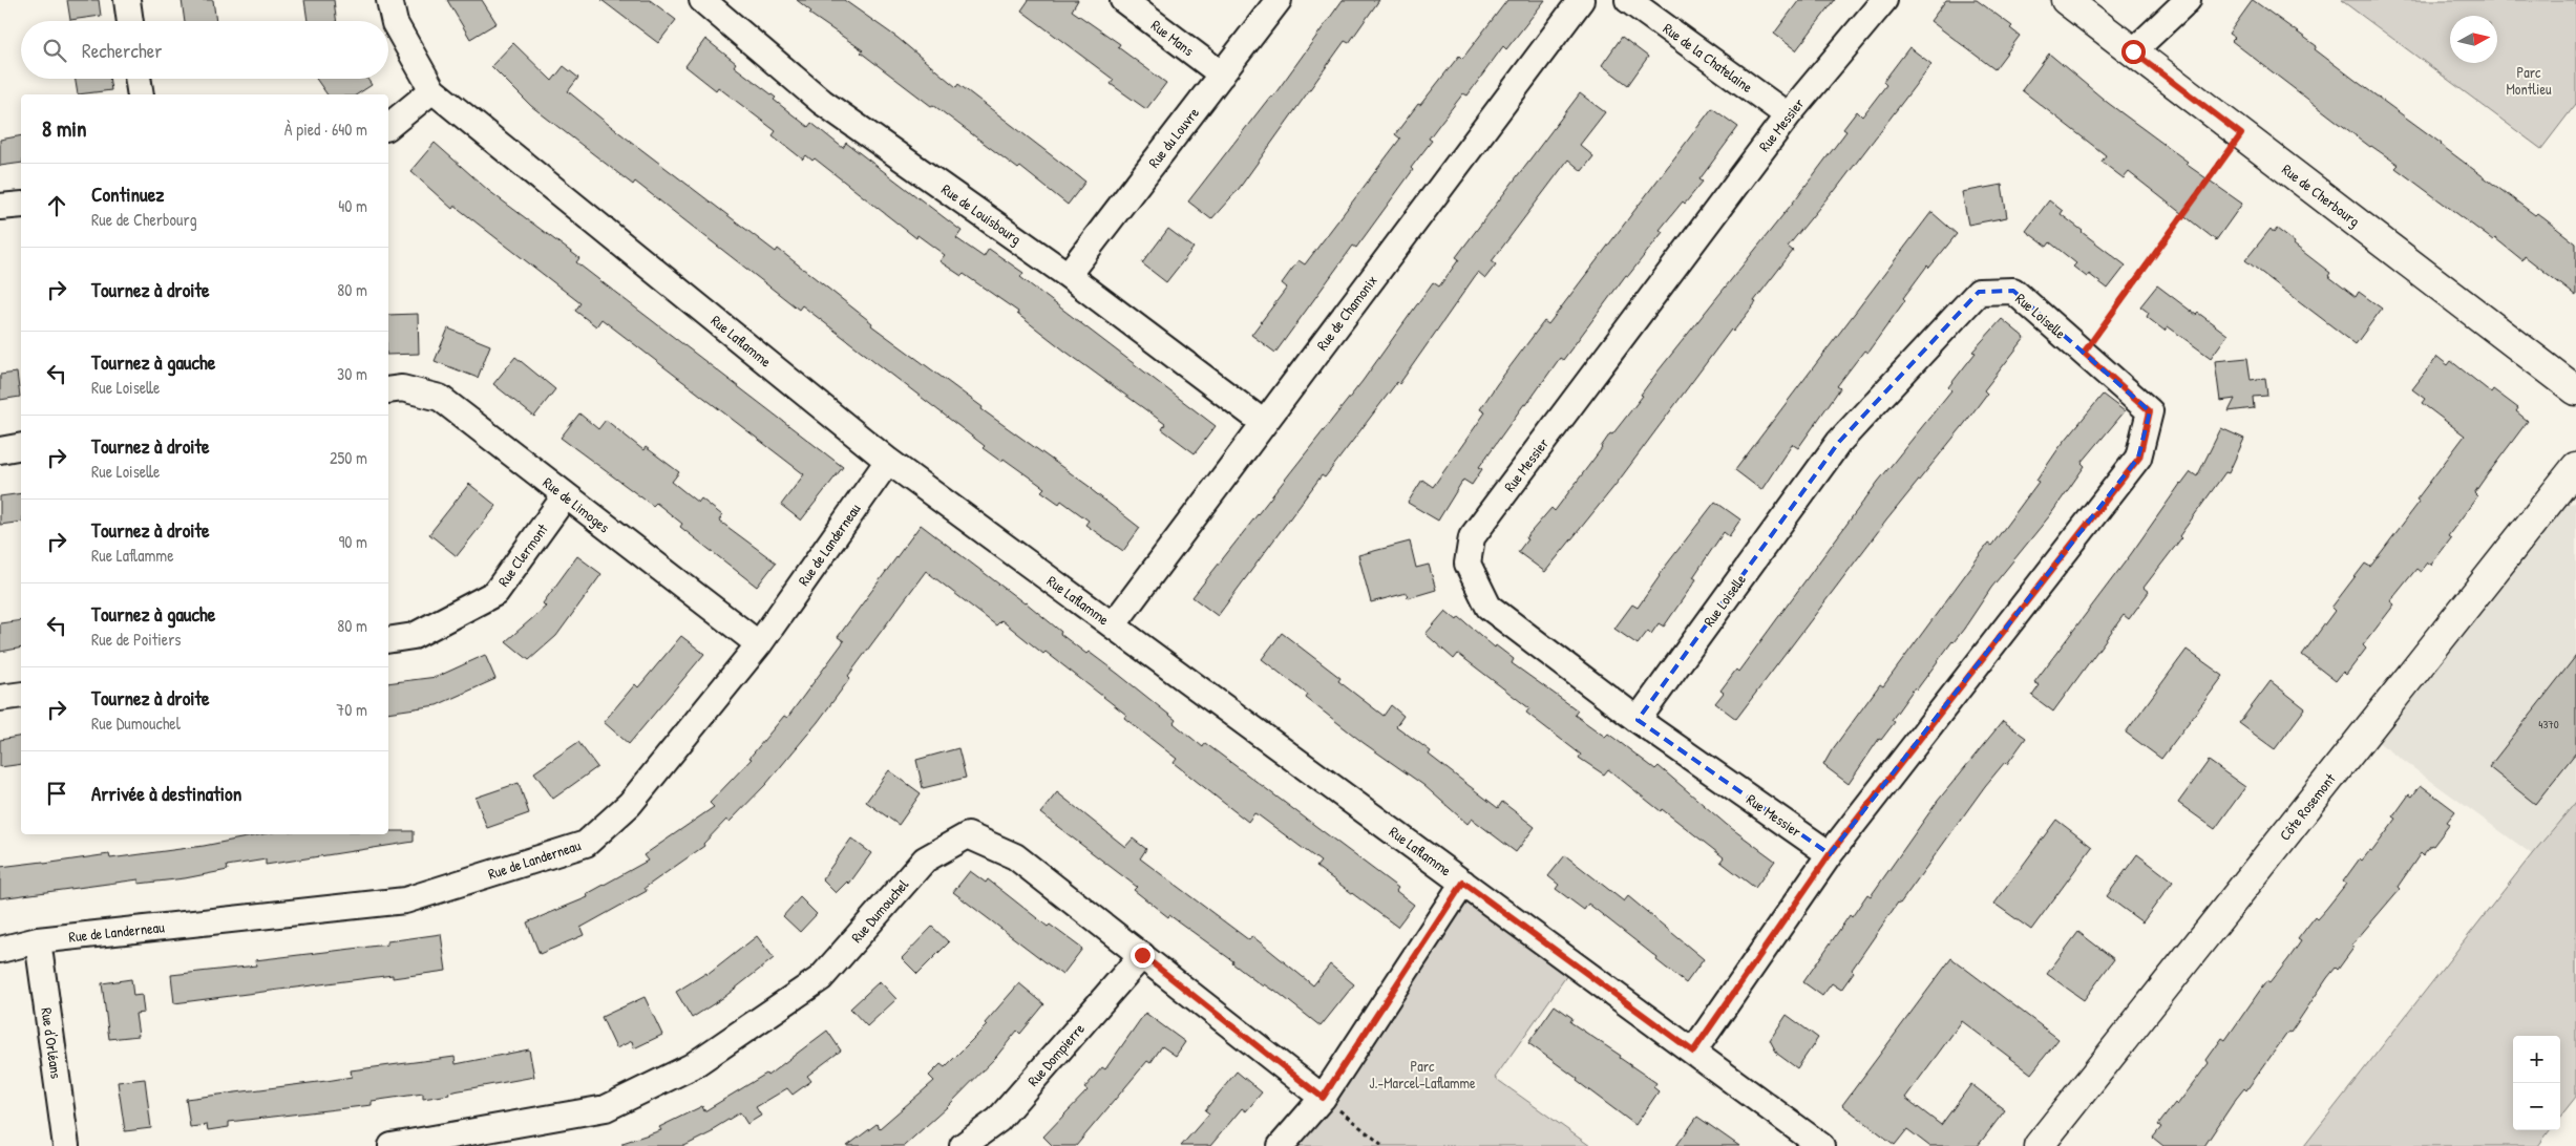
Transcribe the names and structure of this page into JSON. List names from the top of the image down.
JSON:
{
  "streets": {
    "street": [
      "Rue Mans",
      "Rue de la Chatelaine",
      "Rue Messier",
      "Rue du Louvre",
      "Rue de Cherbourg",
      "Rue de Louisbourg",
      "Rue de Chamonix",
      "Rue Loiselle",
      "Rue Laflamme",
      "Rue de Limoges",
      "Rue de Landerneau",
      "Rue Clermont",
      "Côte Rosemont",
      "Rue Dumouchel",
      "Rue d'Orléans",
      "Rue Dompierre"
    ]
  },
  "crossings": [
    ["Rue Mans", "Rue du Louvre"],
    ["Rue de la Chatelaine", "Rue Messier"],
    ["Rue Messier", "Rue Loiselle"],
    ["Rue du Louvre", "Rue de Louisbourg"],
    ["Rue de Louisbourg", "Rue de Chamonix"],
    ["Rue de Chamonix", "Rue Laflamme"],
    ["Rue Loiselle", "Rue Laflamme"],
    ["Rue Laflamme", "Rue de Landerneau"],
    ["Rue de Limoges", "Rue de Landerneau"],
    ["Rue de Limoges", "Rue Clermont"],
    ["Rue de Landerneau", "Rue d'Orléans"],
    ["Rue Dumouchel", "Rue Dompierre"]
  ],
  "parks": ["Parc Montlieu", "Parc J.-Marcel-Laflamme"],
  "house_numbers": ["4370"],
  "north": "right",
  "page": {
    "search": "Rechercher",
    "heading": ["8 min", "À pied · 640 m"],
    "list": [
      ["Continuez", "Rue de Cherbourg", "40 m"],
      ["Tournez à droite", "80 m"],
      ["Tournez à gauche", "Rue Loiselle", "30 m"],
      ["Tournez à droite", "Rue Loiselle", "250 m"],
      ["Tournez à droite", "Rue Laflamme", "90 m"],
      ["Tournez à gauche", "Rue de Poitiers", "80 m"],
      ["Tournez à droite", "Rue Dumouchel", "70 m"],
      "Arrivée à destination"
    ],
    "map_buttons": ["+", "−"]
  }
}
